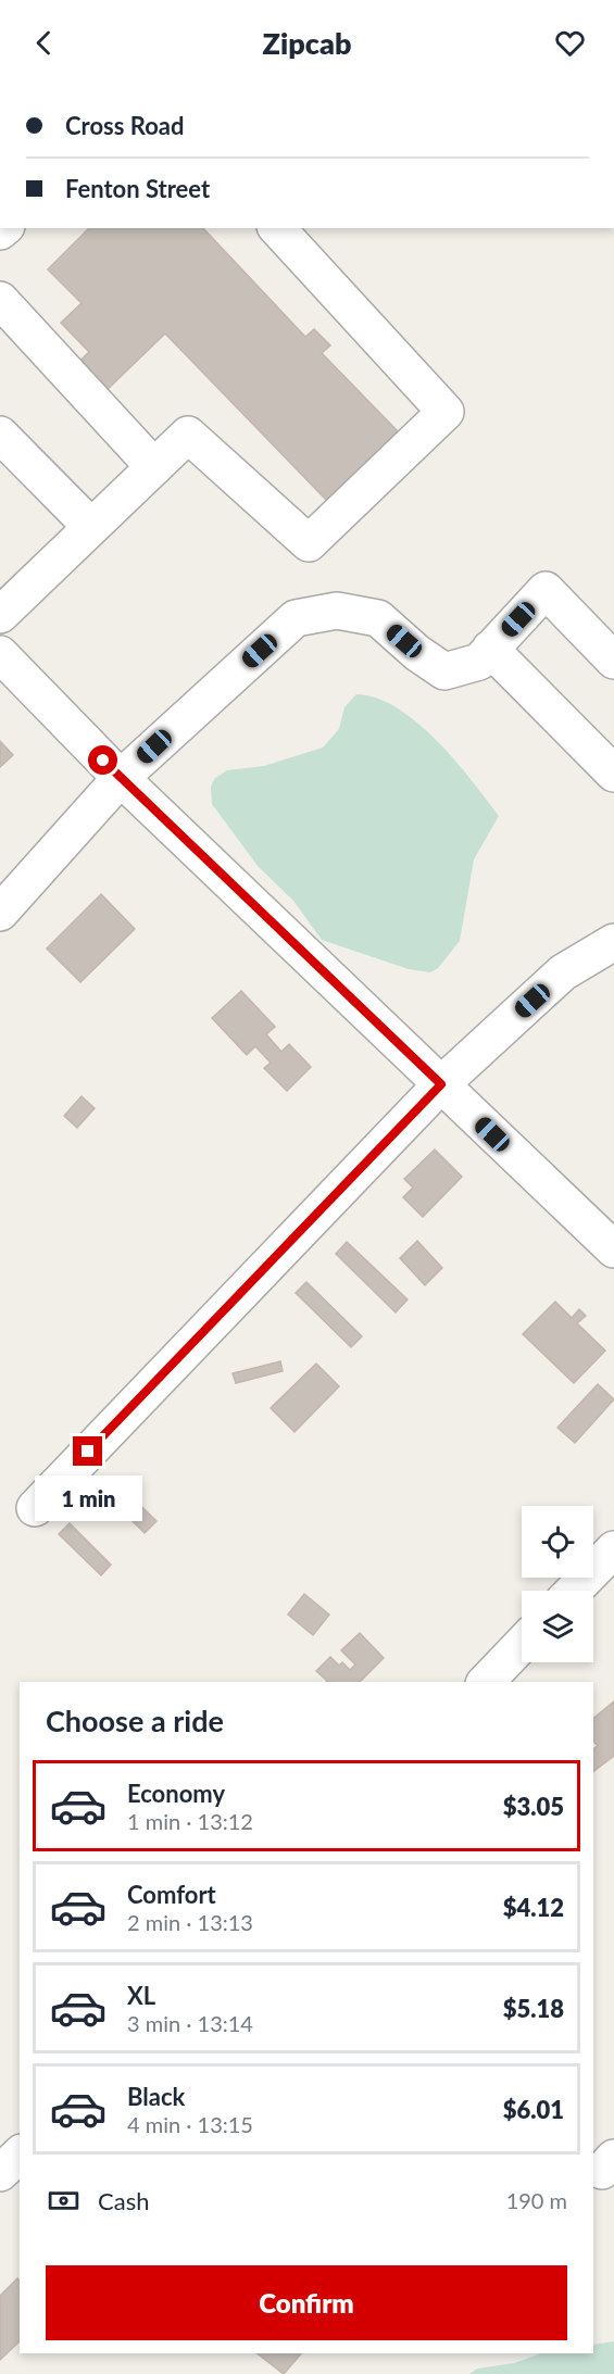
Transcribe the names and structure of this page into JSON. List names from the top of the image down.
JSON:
{
  "page": {
    "header": "Zipcab",
    "banner": ["Cross Road", "Fenton Street"],
    "bubble": "1 min",
    "heading": "Choose a ride",
    "list": [
      {
        "name": "Economy",
        "note": "1 min · 13:12",
        "value": "$3.05"
      },
      {
        "name": "Comfort",
        "note": "2 min · 13:13",
        "value": "$4.12"
      },
      {
        "name": "XL",
        "note": "3 min · 13:14",
        "value": "$5.18"
      },
      {
        "name": "Black",
        "note": "4 min · 13:15",
        "value": "$6.01"
      }
    ],
    "pay": ["Cash", "190 m"],
    "buttons": "Confirm"
  }
}
